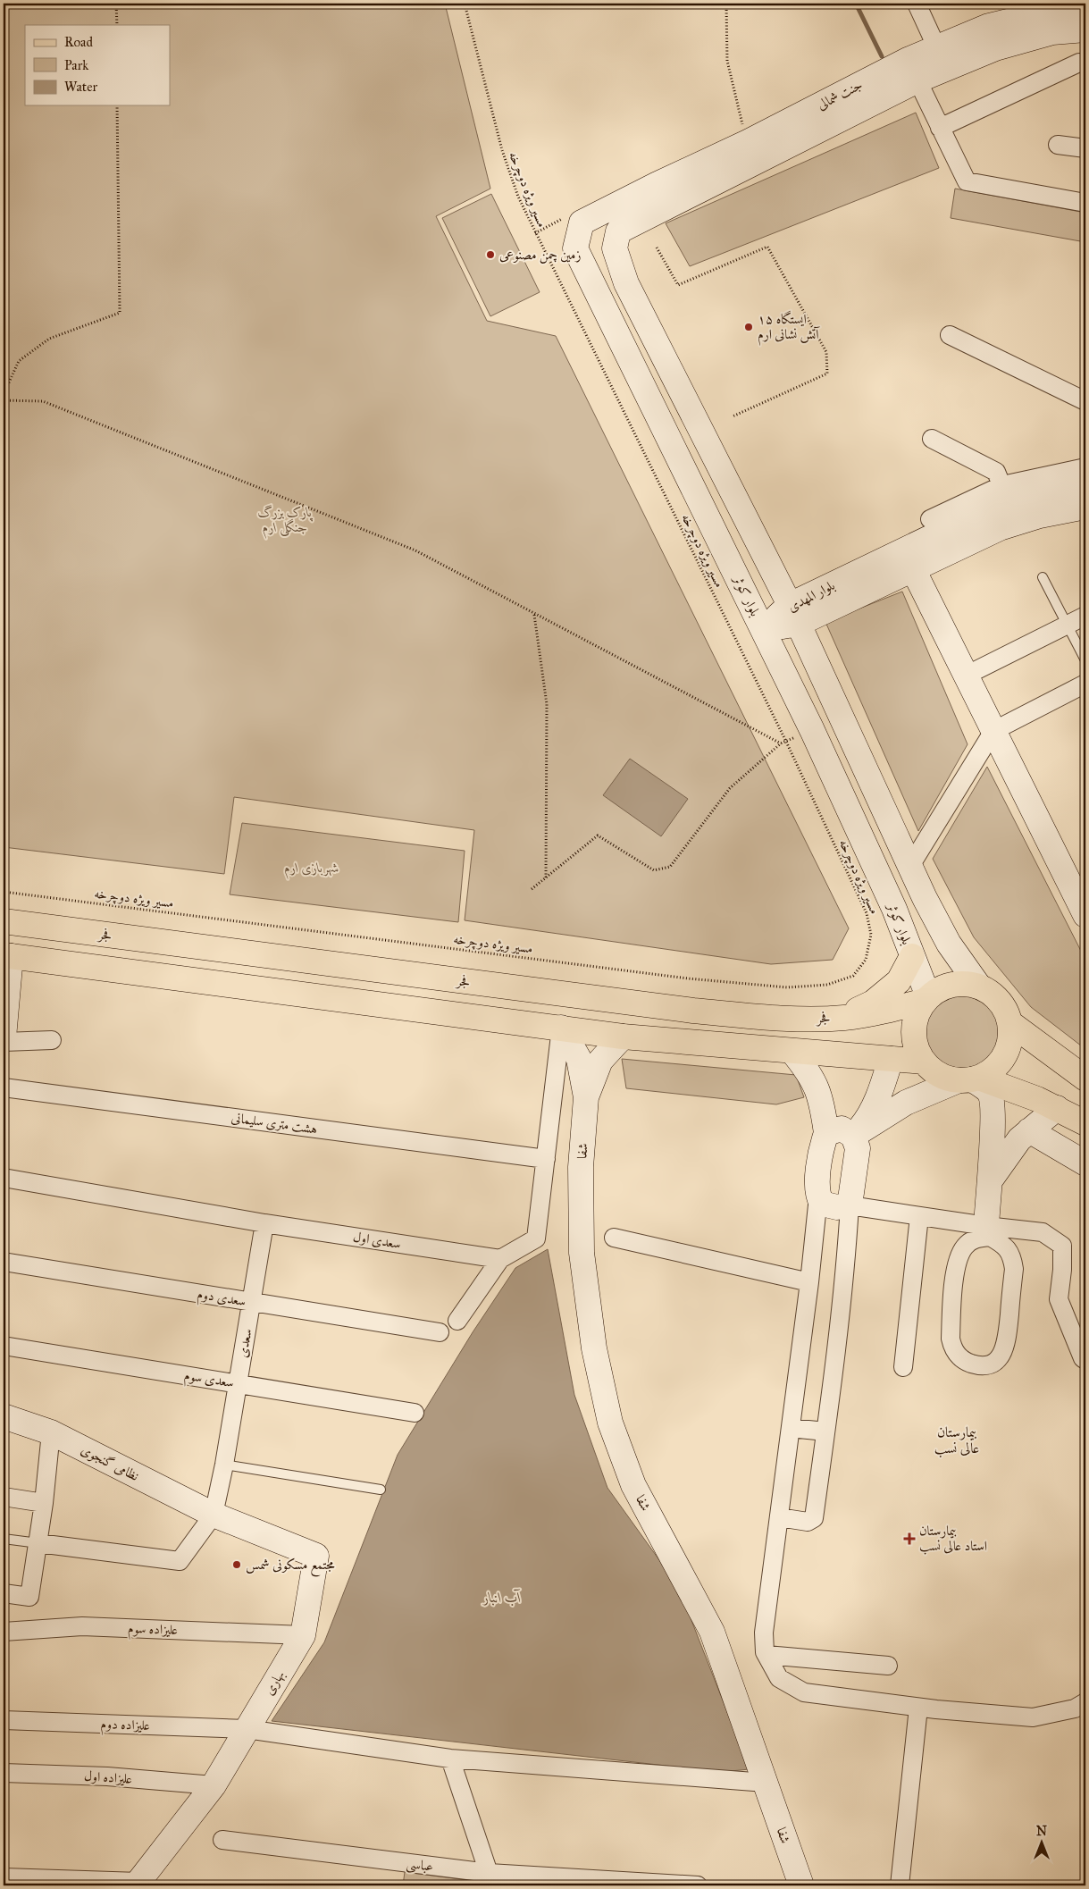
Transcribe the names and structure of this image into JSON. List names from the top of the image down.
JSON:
{
  "streets": {
    "main road": [
      "جنت شمالی",
      "بلوار کوثر",
      "بلوار المهدی",
      "فجر",
      "شفا",
      "نظامی گنجوی",
      "بهاری"
    ],
    "street": [
      "هشت متری سلیمانی",
      "سعدی اول",
      "سعدی دوم",
      "سعدی",
      "سعدی سوم",
      "علیزاده سوم",
      "علیزاده دوم",
      "علیزاده اول",
      "عباسی"
    ],
    "path": ["مسیر ویژه دوچرخه"]
  },
  "crossings": [
    ["جنت شمالی", "بلوار کوثر"],
    ["بلوار کوثر", "بلوار المهدی"],
    ["بلوار کوثر", "فجر"],
    ["شفا", "علیزاده دوم"],
    ["سعدی اول", "سعدی"],
    ["سعدی دوم", "سعدی"],
    ["سعدی", "سعدی سوم"],
    ["سعدی", "نظامی گنجوی"],
    ["سعدی", "بهاری"],
    ["نظامی گنجوی", "بهاری"],
    ["علیزاده سوم", "بهاری"],
    ["بهاری", "علیزاده دوم"],
    ["بهاری", "علیزاده اول"]
  ],
  "districts": ["بیمارستان عالی نسب"],
  "water": ["آب انبار"],
  "parks": ["پارک بزرگ جنگلی ارم", "شهربازی ارم"],
  "places": {
    "other": ["زمین چمن مصنوعی", "ایستگاه ۱۵ آتش نشانی ارم", "مجتمع مسکونی شمس"],
    "health": ["بیمارستان استاد عالی نسب"]
  },
  "legend": ["Road", "Park", "Water"],
  "north": "top"
}
